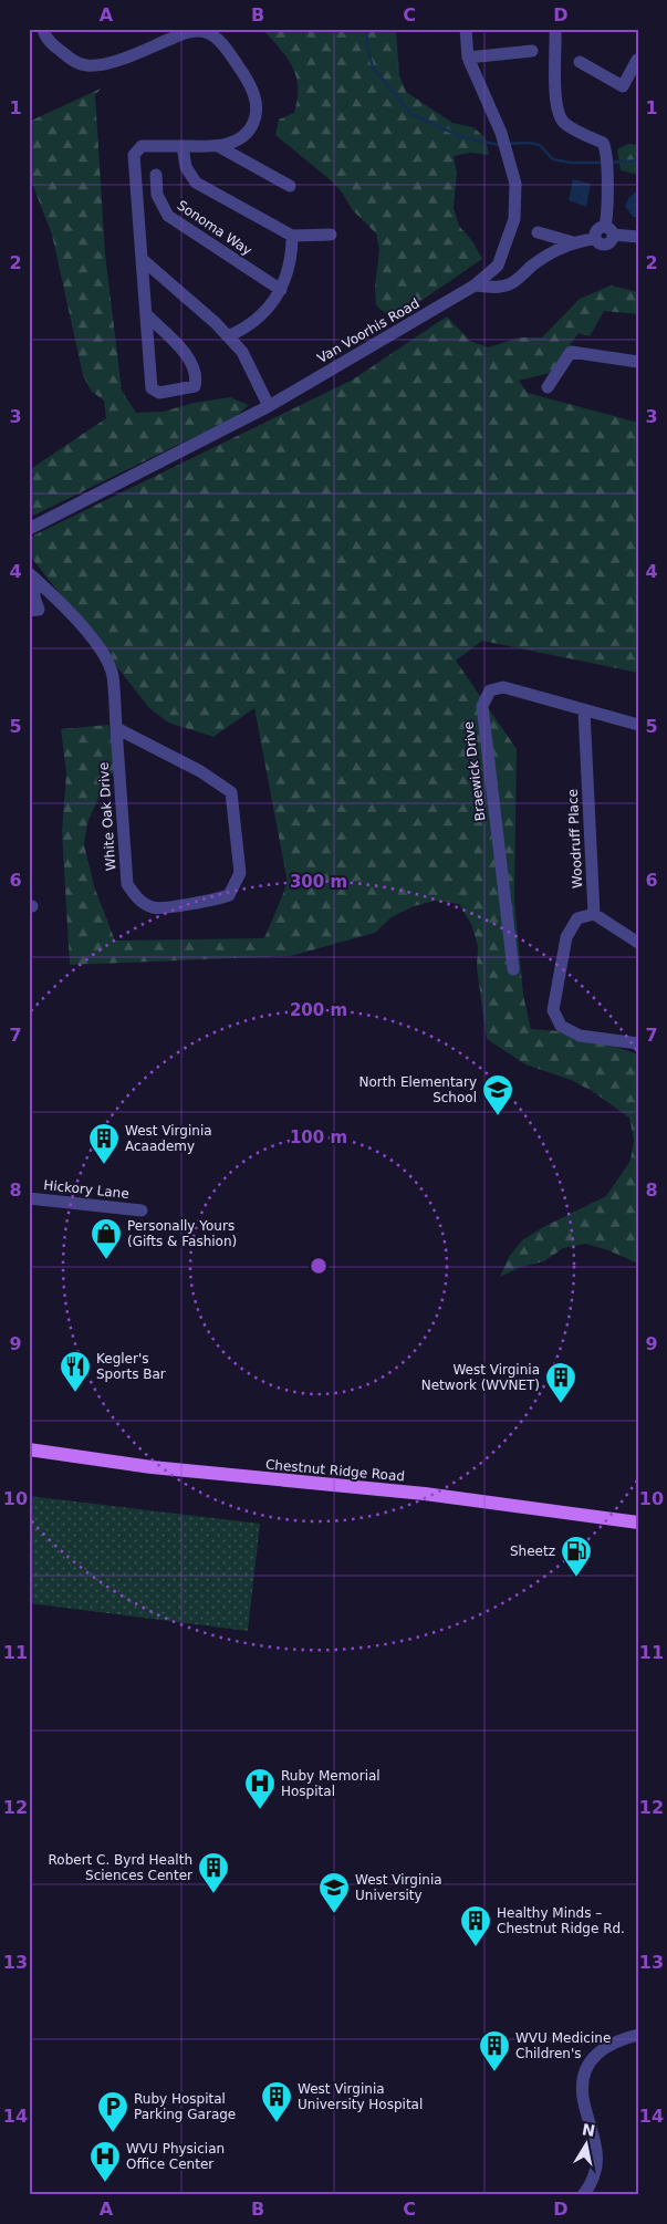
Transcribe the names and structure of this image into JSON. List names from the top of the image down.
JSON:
{
  "streets": {
    "main road": ["Chestnut Ridge Road"],
    "street": [
      "Sonoma Way",
      "Van Voorhis Road",
      "Braewick Drive",
      "White Oak Drive",
      "Woodruff Place",
      "Hickory Lane"
    ]
  },
  "crossings": [
    ["Braewick Drive", "Woodruff Place"]
  ],
  "places": {
    "school or university": ["North Elementary School", "West Virginia University"],
    "building": [
      "West Virginia Acaademy",
      "West Virginia Network (WVNET)",
      "Robert C. Byrd Health Sciences Center",
      "Healthy Minds – Chestnut Ridge Rd.",
      "WVU Medicine Children's",
      "West Virginia University Hospital"
    ],
    "shop": ["Personally Yours (Gifts & Fashion)"],
    "restaurant": ["Kegler's Sports Bar"],
    "fuel station": ["Sheetz"],
    "hospital": ["Ruby Memorial Hospital", "WVU Physician Office Center"],
    "parking": ["Ruby Hospital Parking Garage"]
  },
  "north": "top",
  "grid": {
    "columns": [
      "A",
      "B",
      "C",
      "D"
    ],
    "rows": [
      "1",
      "2",
      "3",
      "4",
      "5",
      "6",
      "7",
      "8",
      "9",
      "10",
      "11",
      "12",
      "13",
      "14"
    ]
  },
  "rings": ["300 m", "200 m", "100 m"]
}
